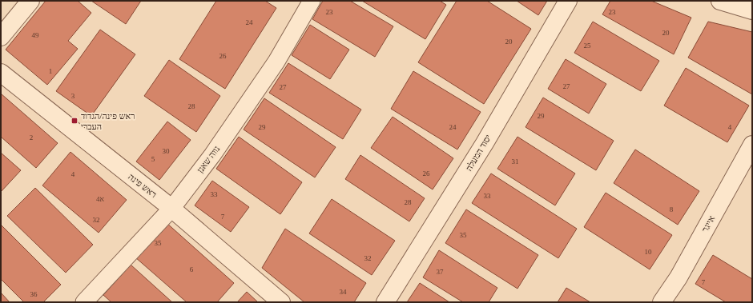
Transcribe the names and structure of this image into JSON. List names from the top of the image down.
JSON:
{
  "streets": {
    "street": [
      "יסוד המעלה",
      "נווה שאנן",
      "ראש פינה",
      "אייגר"
    ]
  },
  "crossings": [
    ["נווה שאנן", "ראש פינה"]
  ],
  "places": {
    "transit": ["ראש פינה/הגדוד העברי"]
  },
  "house_numbers": [
    "23",
    "23",
    "24",
    "20",
    "49",
    "20",
    "25",
    "26",
    "1",
    "27",
    "27",
    "3",
    "28",
    "29",
    "29",
    "24",
    "4",
    "2",
    "30",
    "5",
    "31",
    "26",
    "4",
    "33",
    "33",
    "4א",
    "28",
    "8",
    "7",
    "32",
    "35",
    "35",
    "10",
    "32",
    "6",
    "37",
    "7",
    "34",
    "36"
  ]
}
